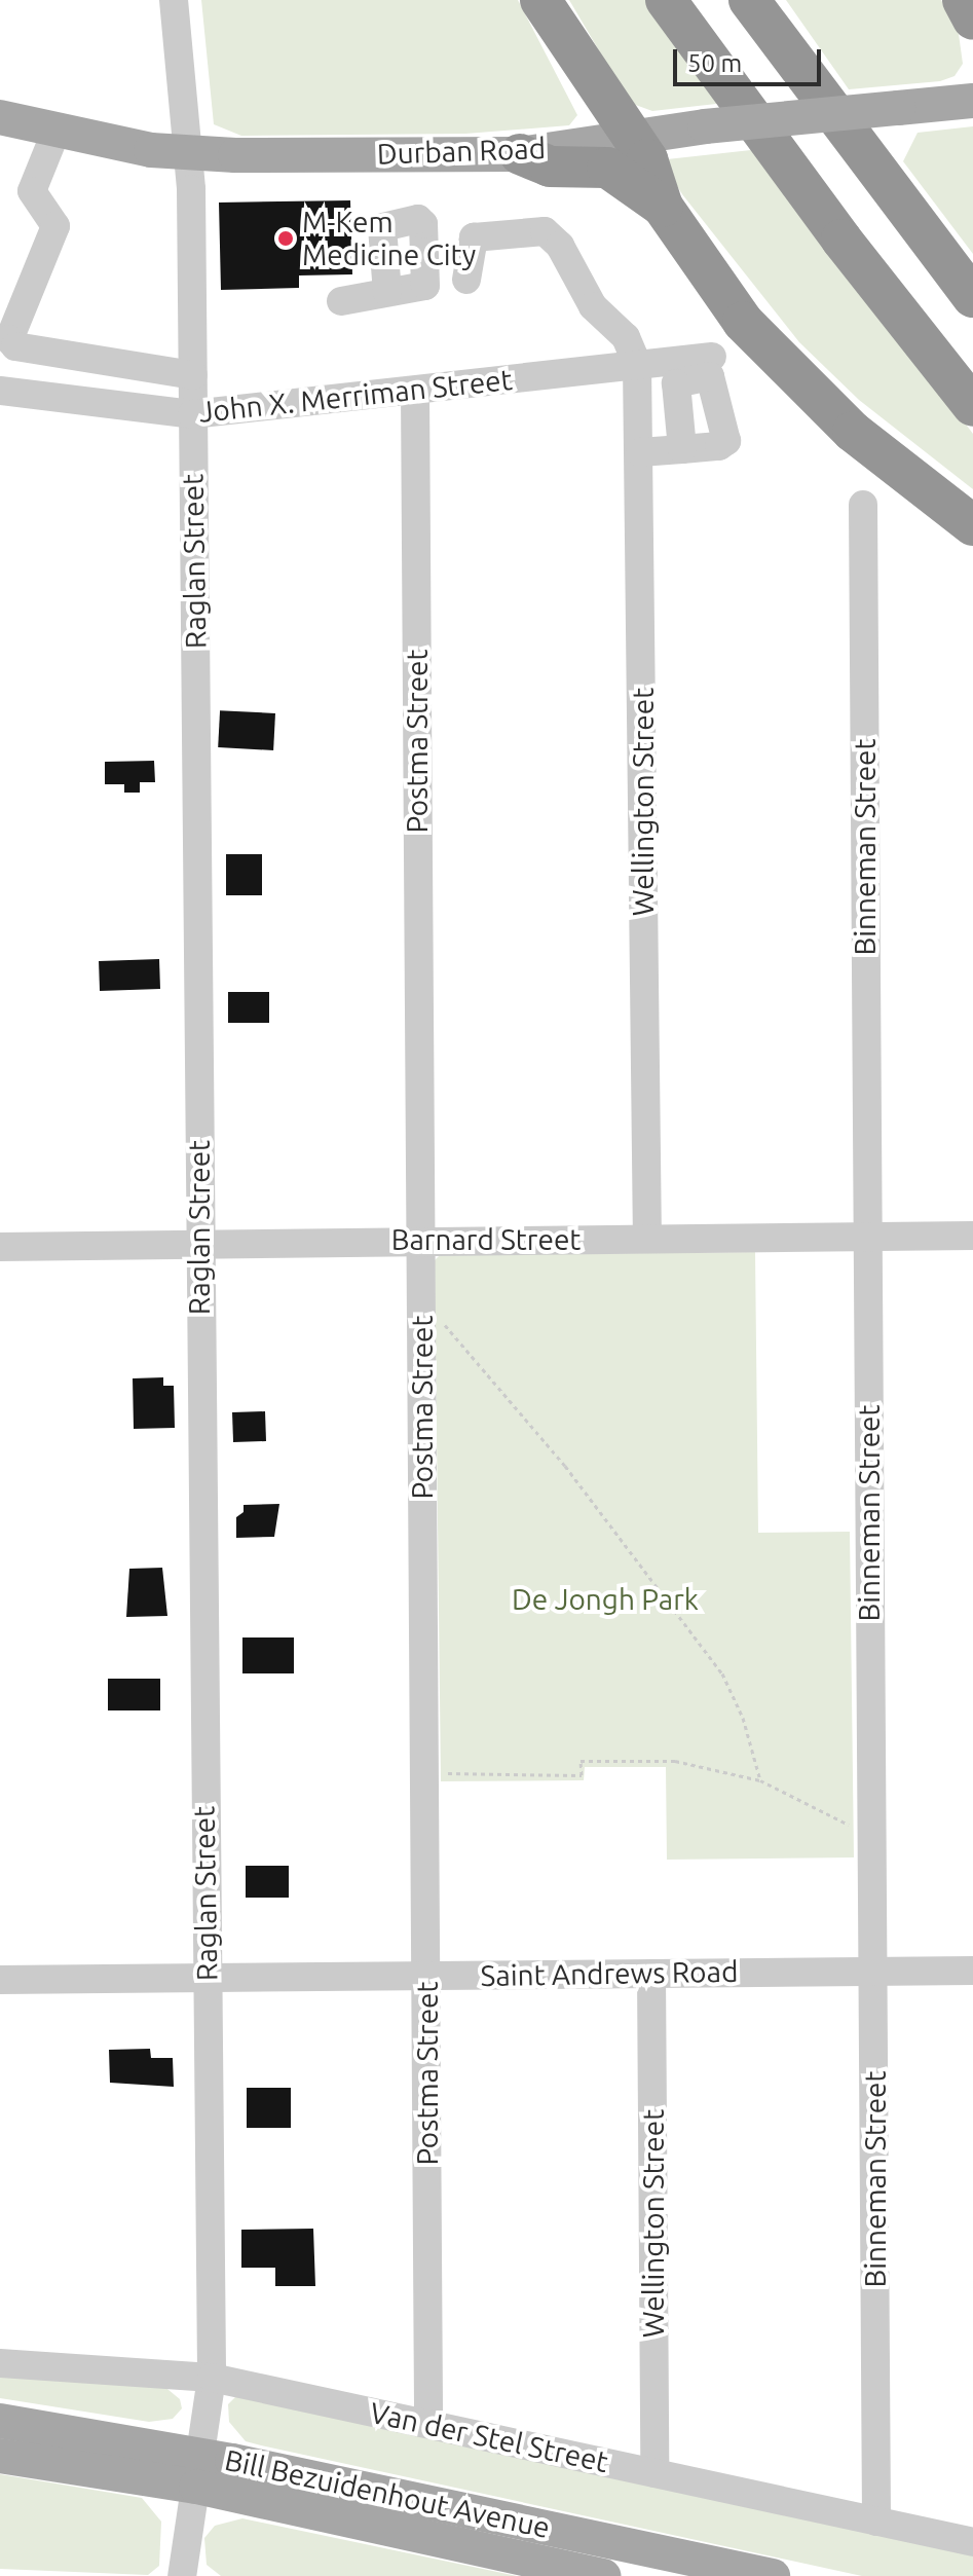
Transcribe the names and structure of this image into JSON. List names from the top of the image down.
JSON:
{
  "streets": {
    "main road": ["Durban Road", "Bill Bezuidenhout Avenue"],
    "street": [
      "John X. Merriman Street",
      "Raglan Street",
      "Postma Street",
      "Wellington Street",
      "Binneman Street",
      "Barnard Street",
      "Saint Andrews Road",
      "Van der Stel Street"
    ]
  },
  "crossings": [
    ["Durban Road", "Raglan Street"],
    ["John X. Merriman Street", "Raglan Street"],
    ["John X. Merriman Street", "Postma Street"],
    ["John X. Merriman Street", "Wellington Street"],
    ["Raglan Street", "Barnard Street"],
    ["Raglan Street", "Saint Andrews Road"],
    ["Raglan Street", "Van der Stel Street"],
    ["Raglan Street", "Bill Bezuidenhout Avenue"],
    ["Postma Street", "Barnard Street"],
    ["Postma Street", "Saint Andrews Road"],
    ["Postma Street", "Van der Stel Street"],
    ["Wellington Street", "Barnard Street"],
    ["Wellington Street", "Saint Andrews Road"],
    ["Wellington Street", "Van der Stel Street"],
    ["Binneman Street", "Barnard Street"],
    ["Binneman Street", "Saint Andrews Road"],
    ["Binneman Street", "Van der Stel Street"]
  ],
  "parks": ["De Jongh Park"],
  "places": ["M-Kem Medicine City"],
  "scale_bar": "50 m"
}
